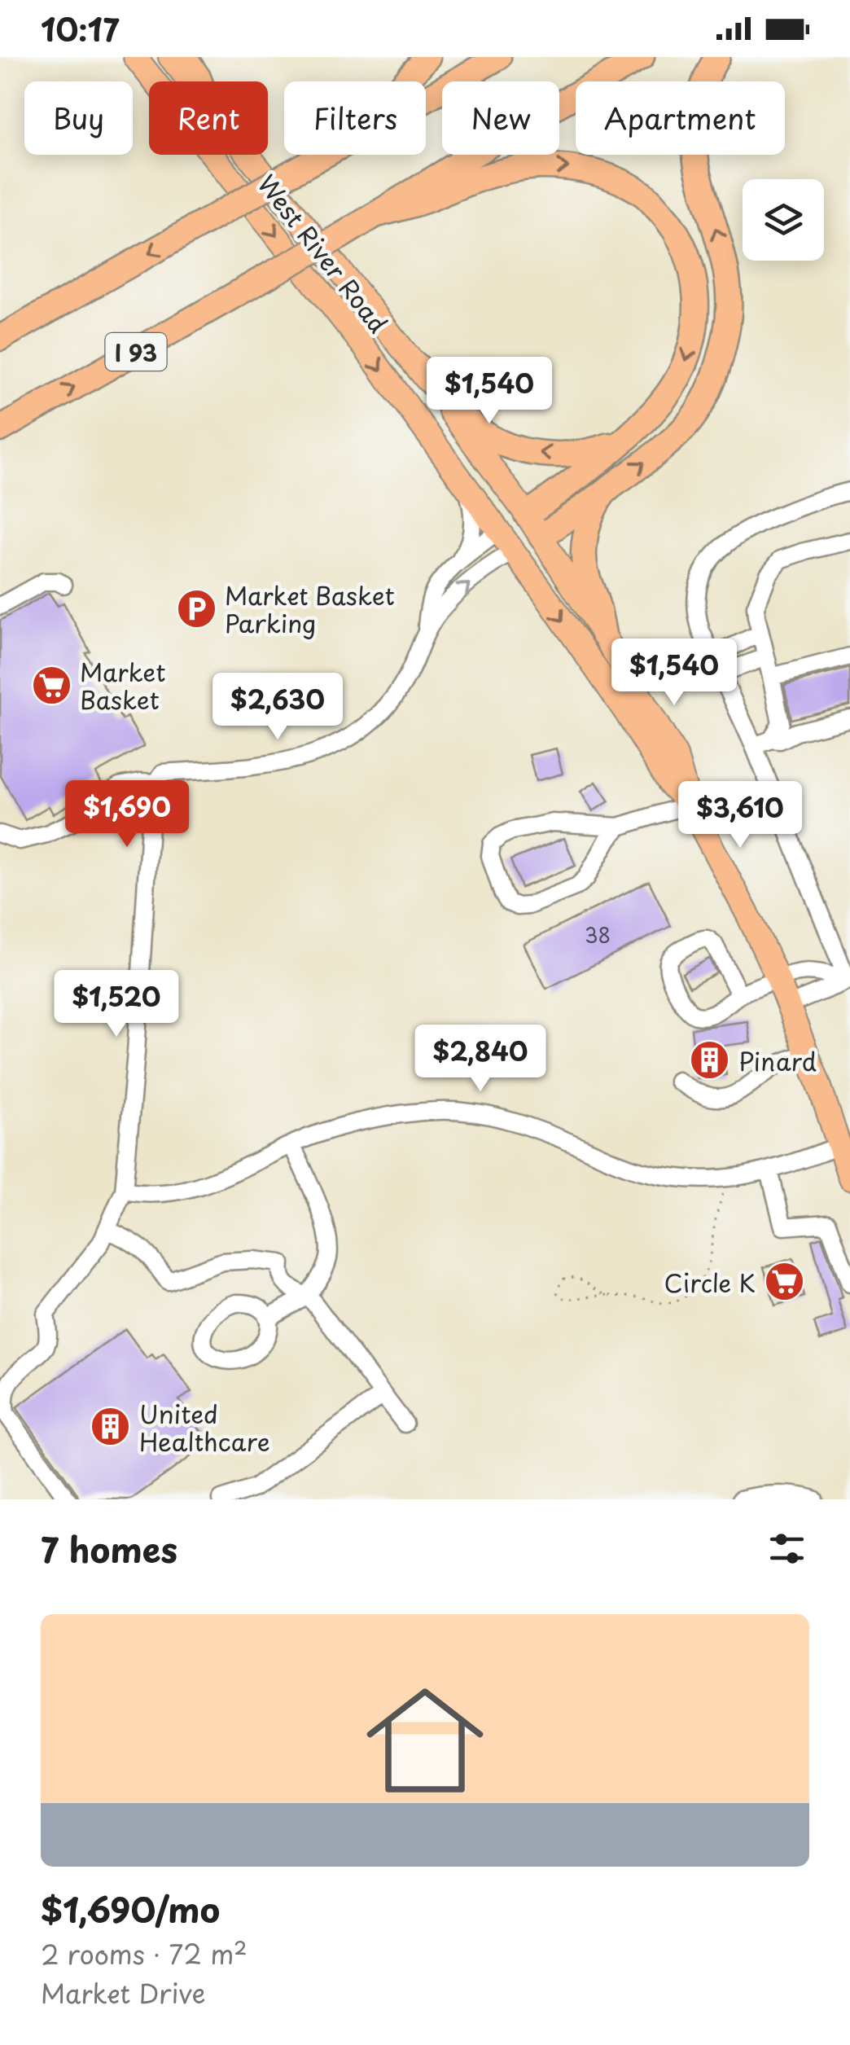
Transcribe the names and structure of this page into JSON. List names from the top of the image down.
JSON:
{
  "streets": {
    "highway": ["I 93"],
    "main road": ["West River Road"]
  },
  "places": {
    "parking": ["Market Basket Parking"],
    "supermarket": ["Market Basket", "Circle K"],
    "building": ["Pinard", "United Healthcare"]
  },
  "house_numbers": ["38"],
  "page": {
    "status": "10:17",
    "chip": [
      "Buy",
      "Rent",
      "Filters",
      "New",
      "Apartment"
    ],
    "price": [
      "$1,540",
      "$1,540",
      "$2,630",
      "$1,690",
      "$3,610",
      "$1,520",
      "$2,840"
    ],
    "heading": "7 homes",
    "list": [
      {
        "name": "$1,690/mo",
        "note": "2 rooms · 72 m² · Market Drive"
      }
    ]
  }
}
